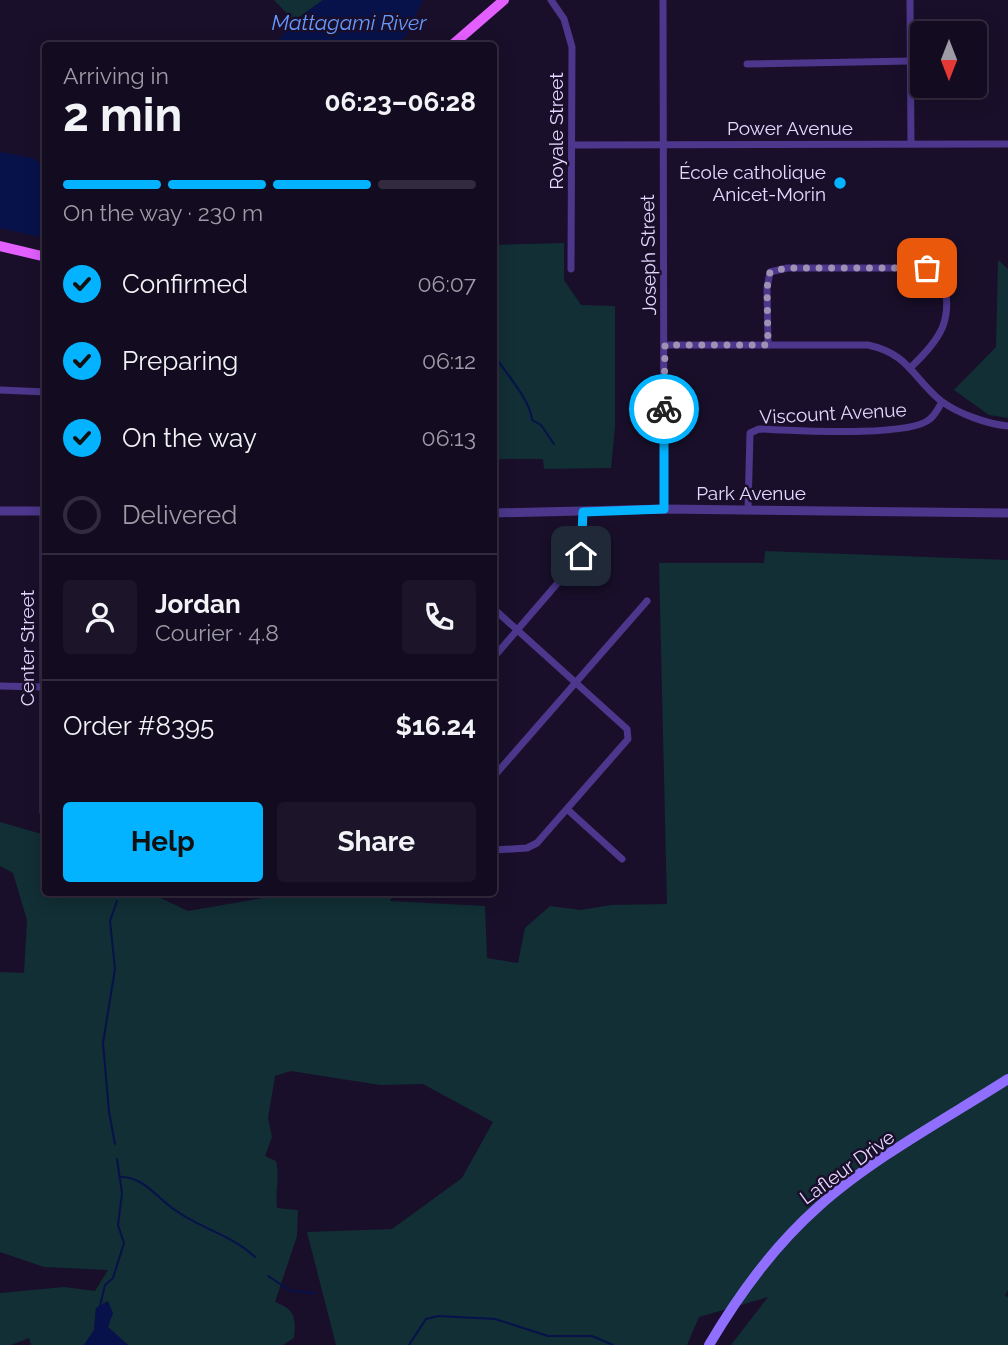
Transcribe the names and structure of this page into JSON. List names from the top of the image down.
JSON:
{
  "streets": {
    "main road": ["Lafleur Drive"],
    "street": [
      "Power Avenue",
      "Royale Street",
      "Joseph Street",
      "Viscount Avenue",
      "Park Avenue"
    ]
  },
  "crossings": [
    ["Power Avenue", "Royale Street"],
    ["Power Avenue", "Joseph Street"],
    ["Joseph Street", "Park Avenue"],
    ["Viscount Avenue", "Park Avenue"]
  ],
  "water": ["Mattagami River"],
  "places": ["École catholique Anicet-Morin"],
  "north": "bottom",
  "page": {
    "heading": ["2 min", "Arriving in", "06:23–06:28"],
    "panel": [
      "Jordan",
      "Courier · 4.8",
      "Order #8395",
      "$16.24"
    ],
    "bar": "On the way · 230 m",
    "list": [
      ["Confirmed", "06:07"],
      ["Preparing", "06:12"],
      ["On the way", "06:13"],
      "Delivered"
    ],
    "buttons": ["Help", "Share"]
  }
}
